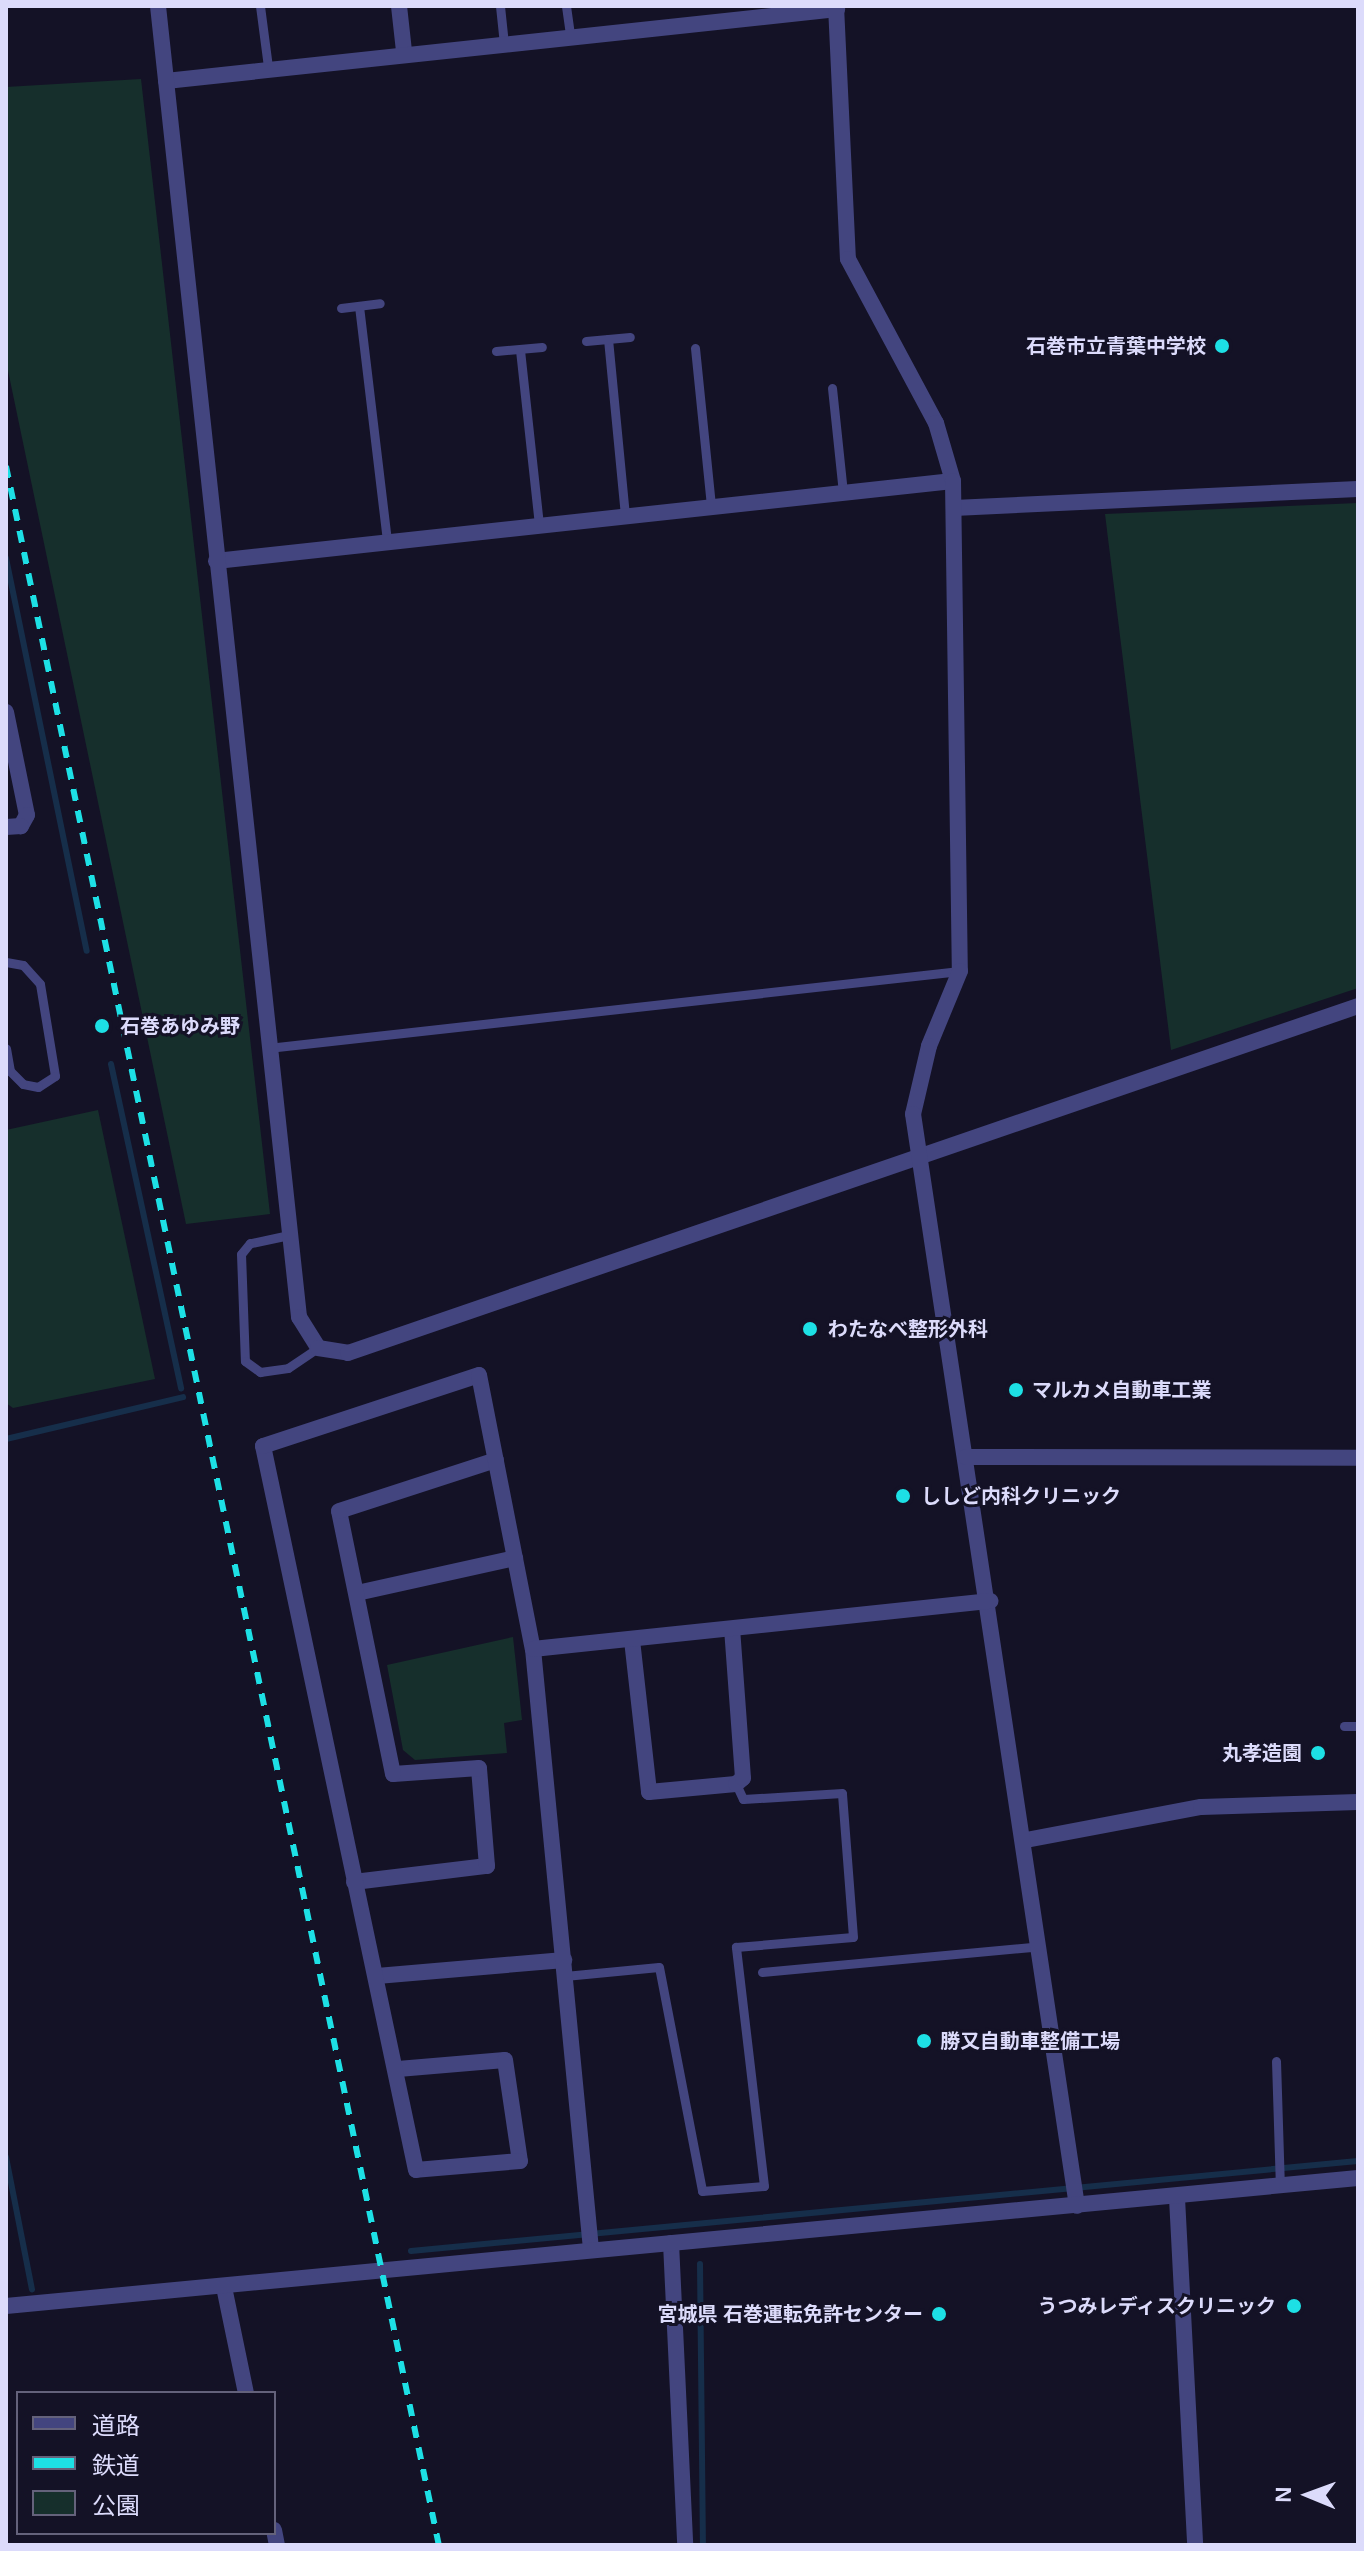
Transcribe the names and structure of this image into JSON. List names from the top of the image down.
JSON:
{
  "places": [
    "石巻市立青葉中学校",
    "石巻あゆみ野",
    "わたなべ整形外科",
    "マルカメ自動車工業",
    "ししど内科クリニック",
    "丸孝造園",
    "勝又自動車整備工場",
    "うつみレディスクリニック",
    "宮城県 石巻運転免許センター"
  ],
  "legend": ["道路", "鉄道", "公園"],
  "north": "left"
}
